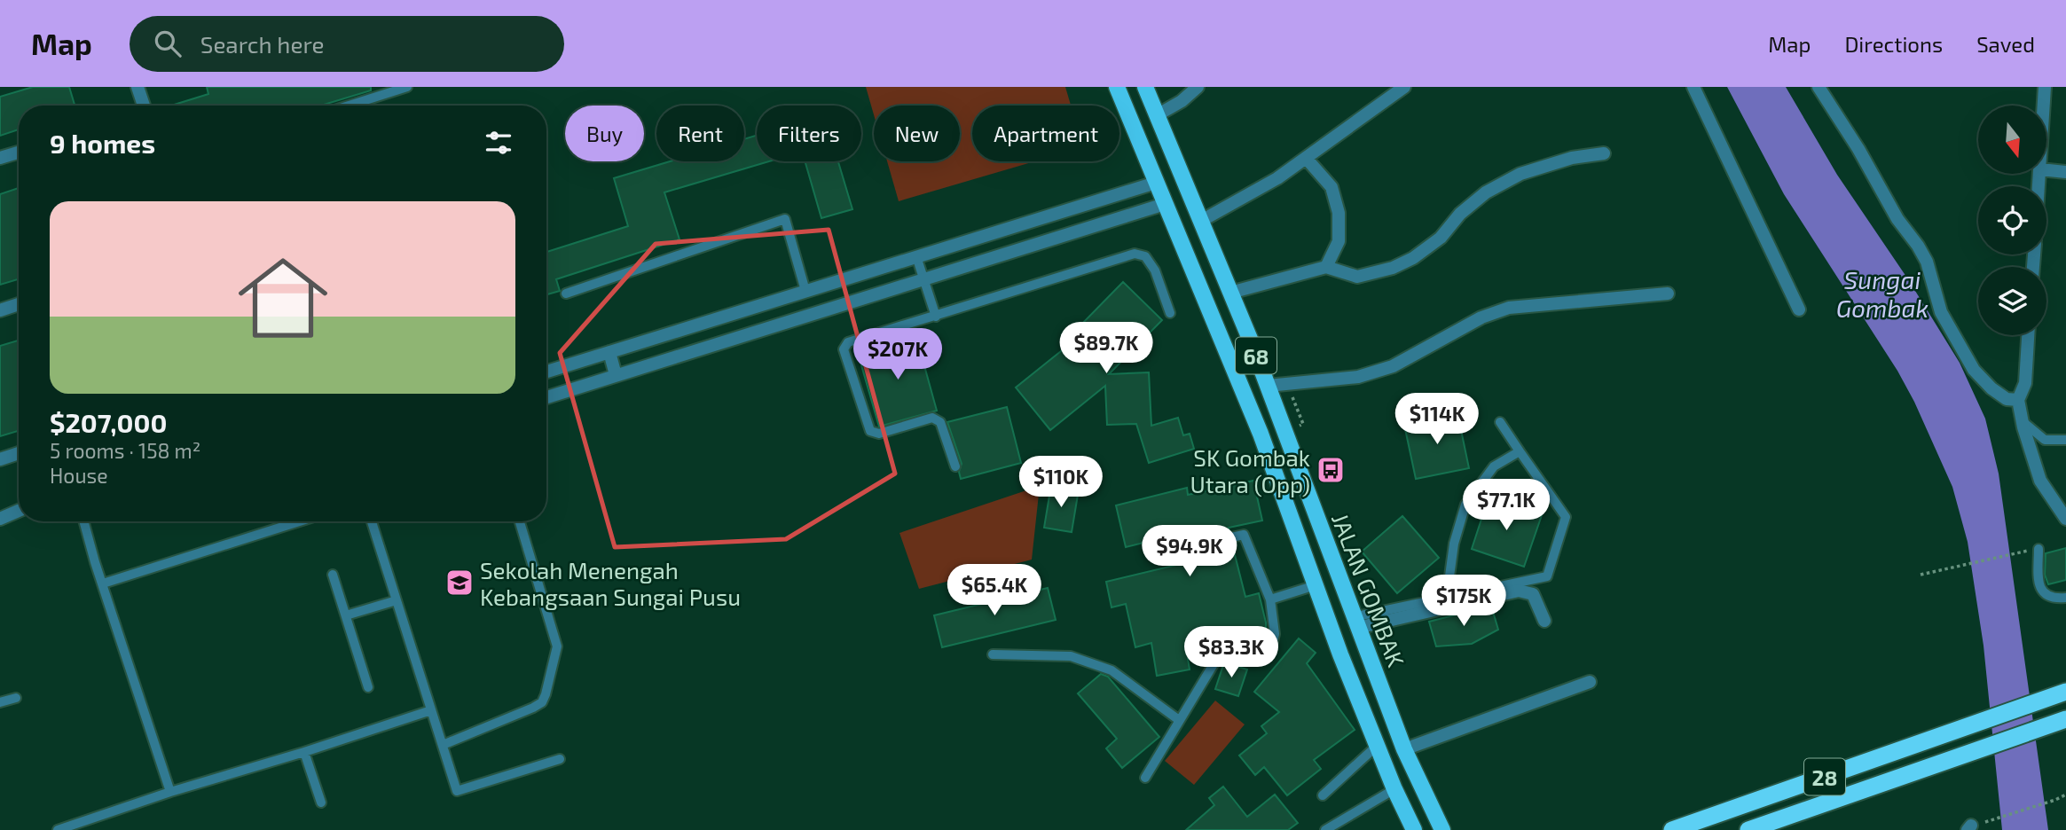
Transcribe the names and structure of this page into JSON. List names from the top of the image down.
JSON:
{
  "streets": {
    "highway": ["28"],
    "main road": ["68", "JALAN GOMBAK"]
  },
  "water": ["Sungai Gombak"],
  "places": {
    "bus stop": ["SK Gombak Utara (Opp)"],
    "school or university": ["Sekolah Menengah Kebangsaan Sungai Pusu"]
  },
  "north": "bottom",
  "page": {
    "header": "Map",
    "search": "Search here",
    "nav": ["Map", "Directions", "Saved"],
    "chip": [
      "Buy",
      "Rent",
      "Filters",
      "New",
      "Apartment"
    ],
    "heading": "9 homes",
    "list": [
      {
        "name": "$207,000",
        "note": "5 rooms · 158 m² · House"
      }
    ],
    "price": [
      "$89.7K",
      "$207K",
      "$114K",
      "$110K",
      "$77.1K",
      "$94.9K",
      "$65.4K",
      "$175K",
      "$83.3K"
    ]
  }
}
